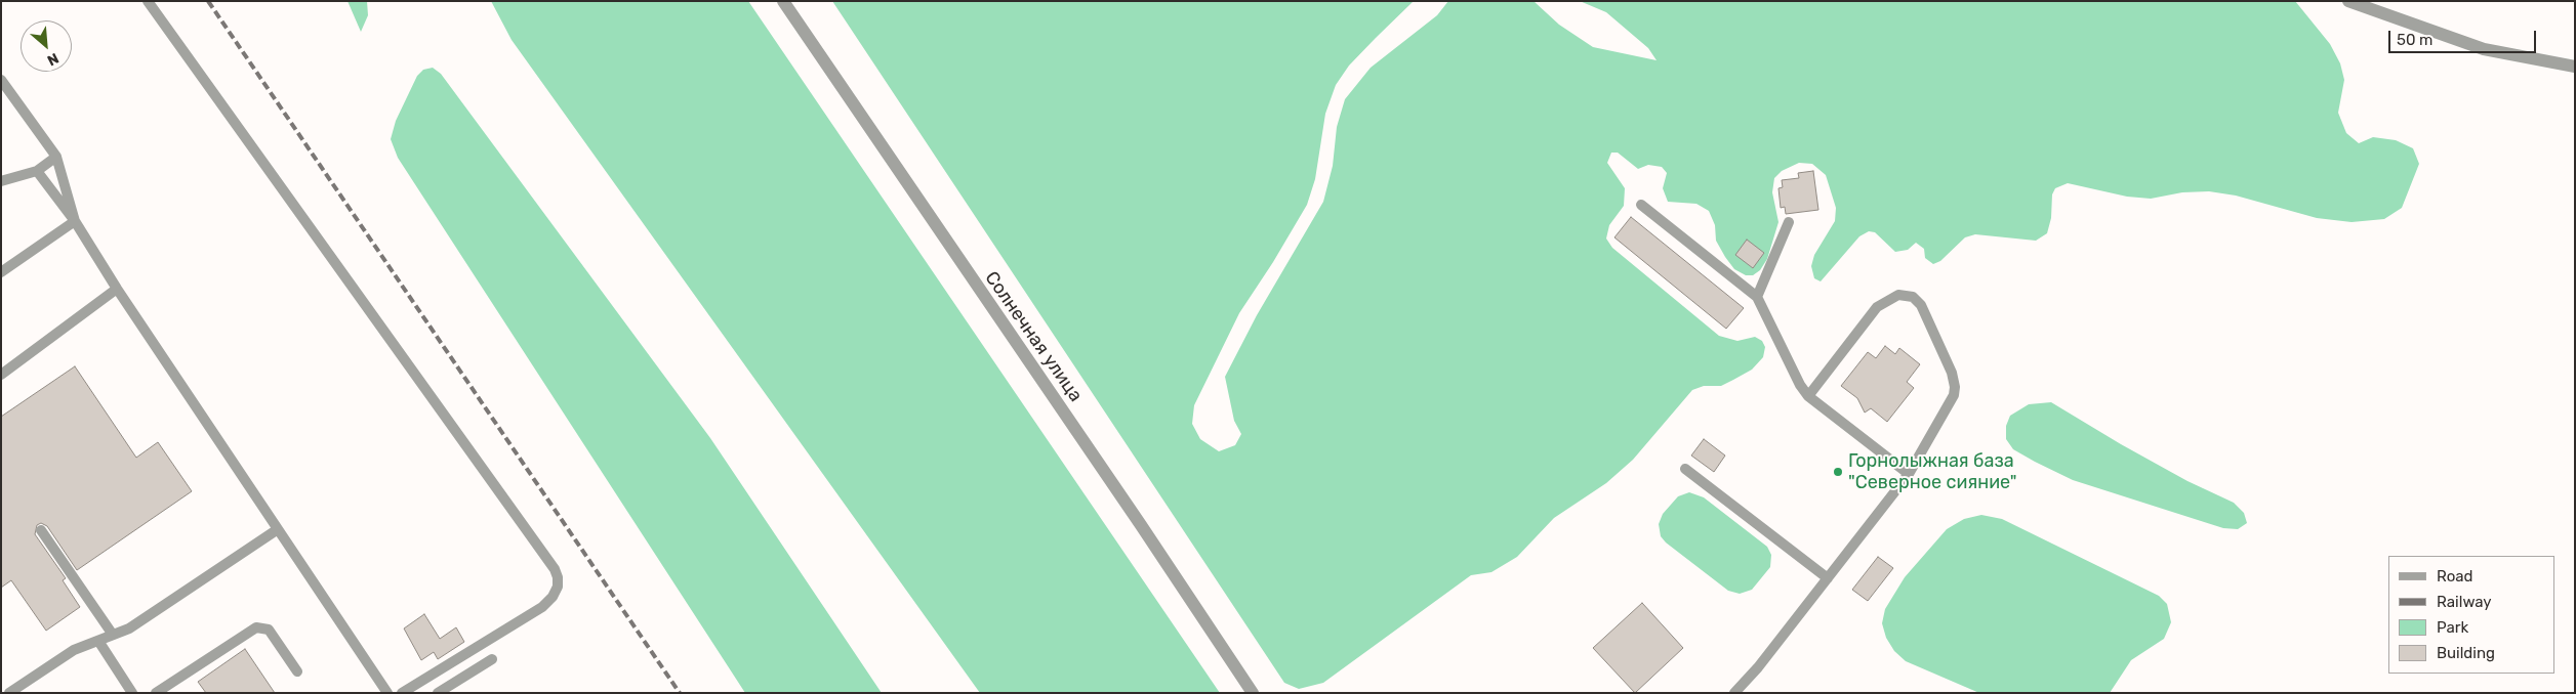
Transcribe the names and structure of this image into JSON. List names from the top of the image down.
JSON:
{
  "streets": {
    "street": ["Солнечная улица"]
  },
  "places": ["Горнолыжная база \"Северное сияние\""],
  "legend": [
    "Road",
    "Railway",
    "Park",
    "Building"
  ],
  "scale_bar": "50 m",
  "north": "bottom right"
}
